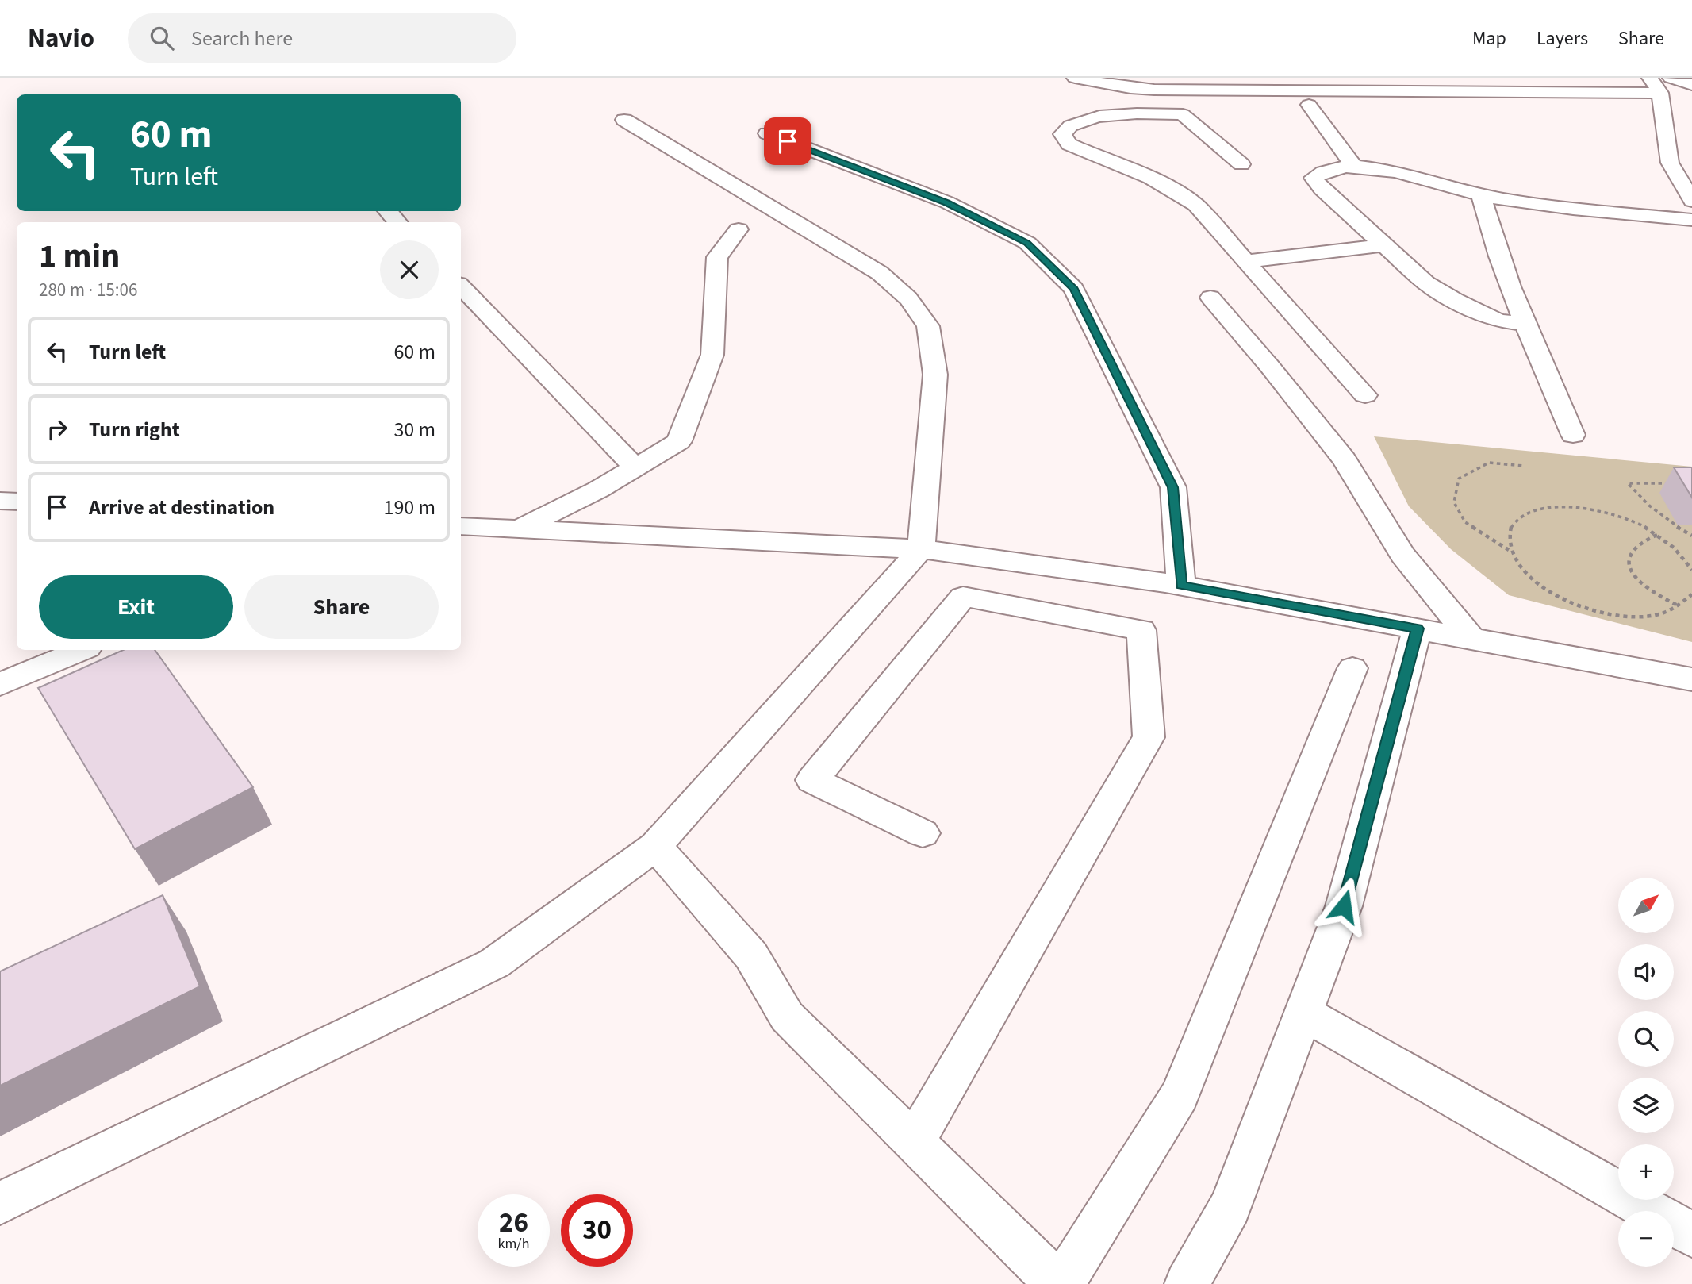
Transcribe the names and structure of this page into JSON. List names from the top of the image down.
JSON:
{
  "north": "top right",
  "page": {
    "header": "Navio",
    "search": "Search here",
    "nav": ["Map", "Layers", "Share"],
    "turn": ["60 m", "Turn left"],
    "heading": ["1 min", "280 m · 15:06"],
    "list": [
      {
        "name": "Turn left",
        "value": "60 m"
      },
      {
        "name": "Turn right",
        "value": "30 m"
      },
      {
        "name": "Arrive at destination",
        "value": "190 m"
      }
    ],
    "buttons": ["Exit", "Share"],
    "map_buttons": ["+", "−"],
    "speed": "26 km/h",
    "limit": "30"
  }
}
